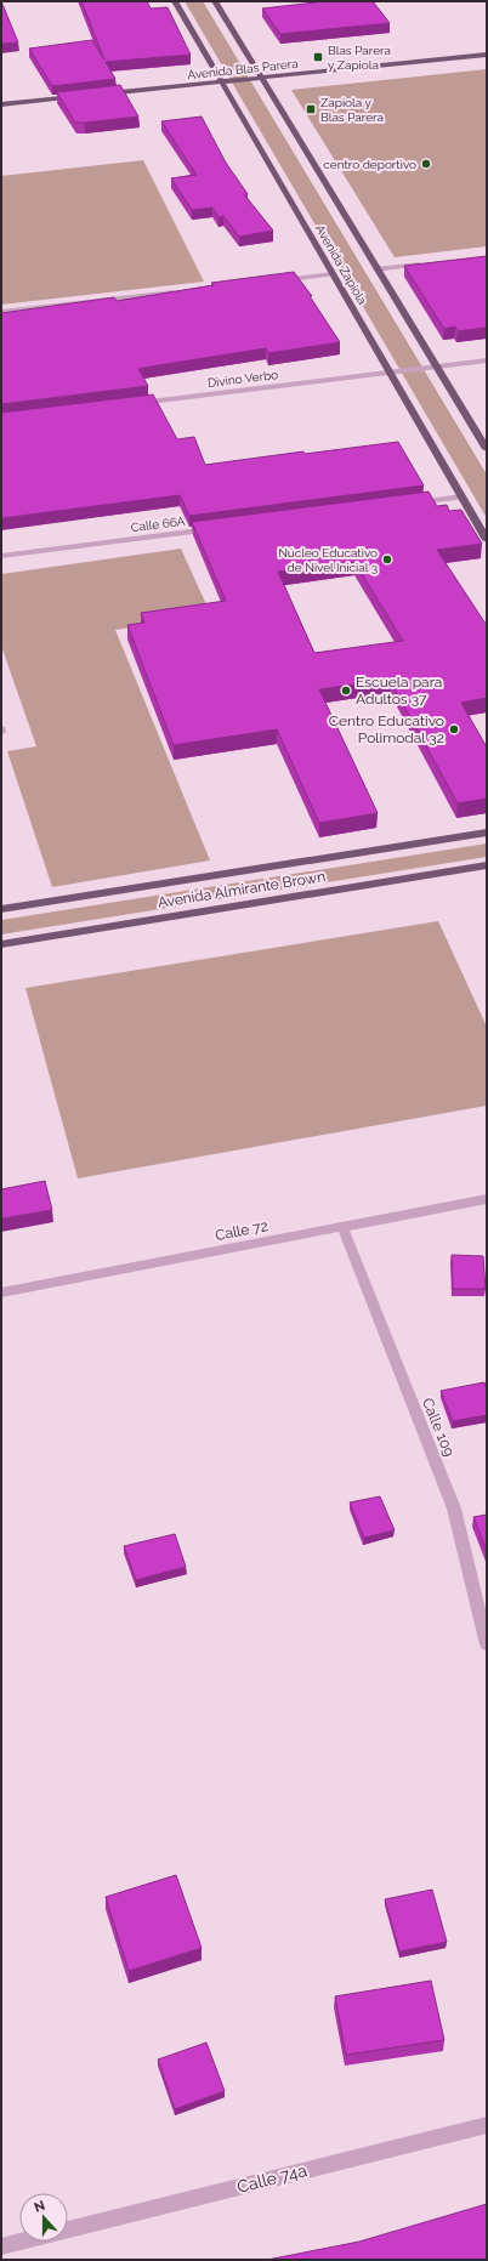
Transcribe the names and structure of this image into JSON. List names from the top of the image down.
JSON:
{
  "streets": {
    "main road": ["Avenida Blas Parera", "Avenida Zapiola", "Avenida Almirante Brown"],
    "street": [
      "Divino Verbo",
      "Calle 66A",
      "Calle 72",
      "Calle 109",
      "Calle 74a"
    ]
  },
  "crossings": [
    ["Avenida Blas Parera", "Avenida Zapiola"],
    ["Avenida Zapiola", "Divino Verbo"],
    ["Calle 72", "Calle 109"]
  ],
  "places": {
    "transit": ["Blas Parera y Zapiola", "Zapiola y Blas Parera"],
    "other": [
      "centro deportivo",
      "Núcleo Educativo de Nivel Inicial 3",
      "Escuela para Adultos 37",
      "Centro Educativo Polimodal 32"
    ]
  },
  "north": "top"
}
